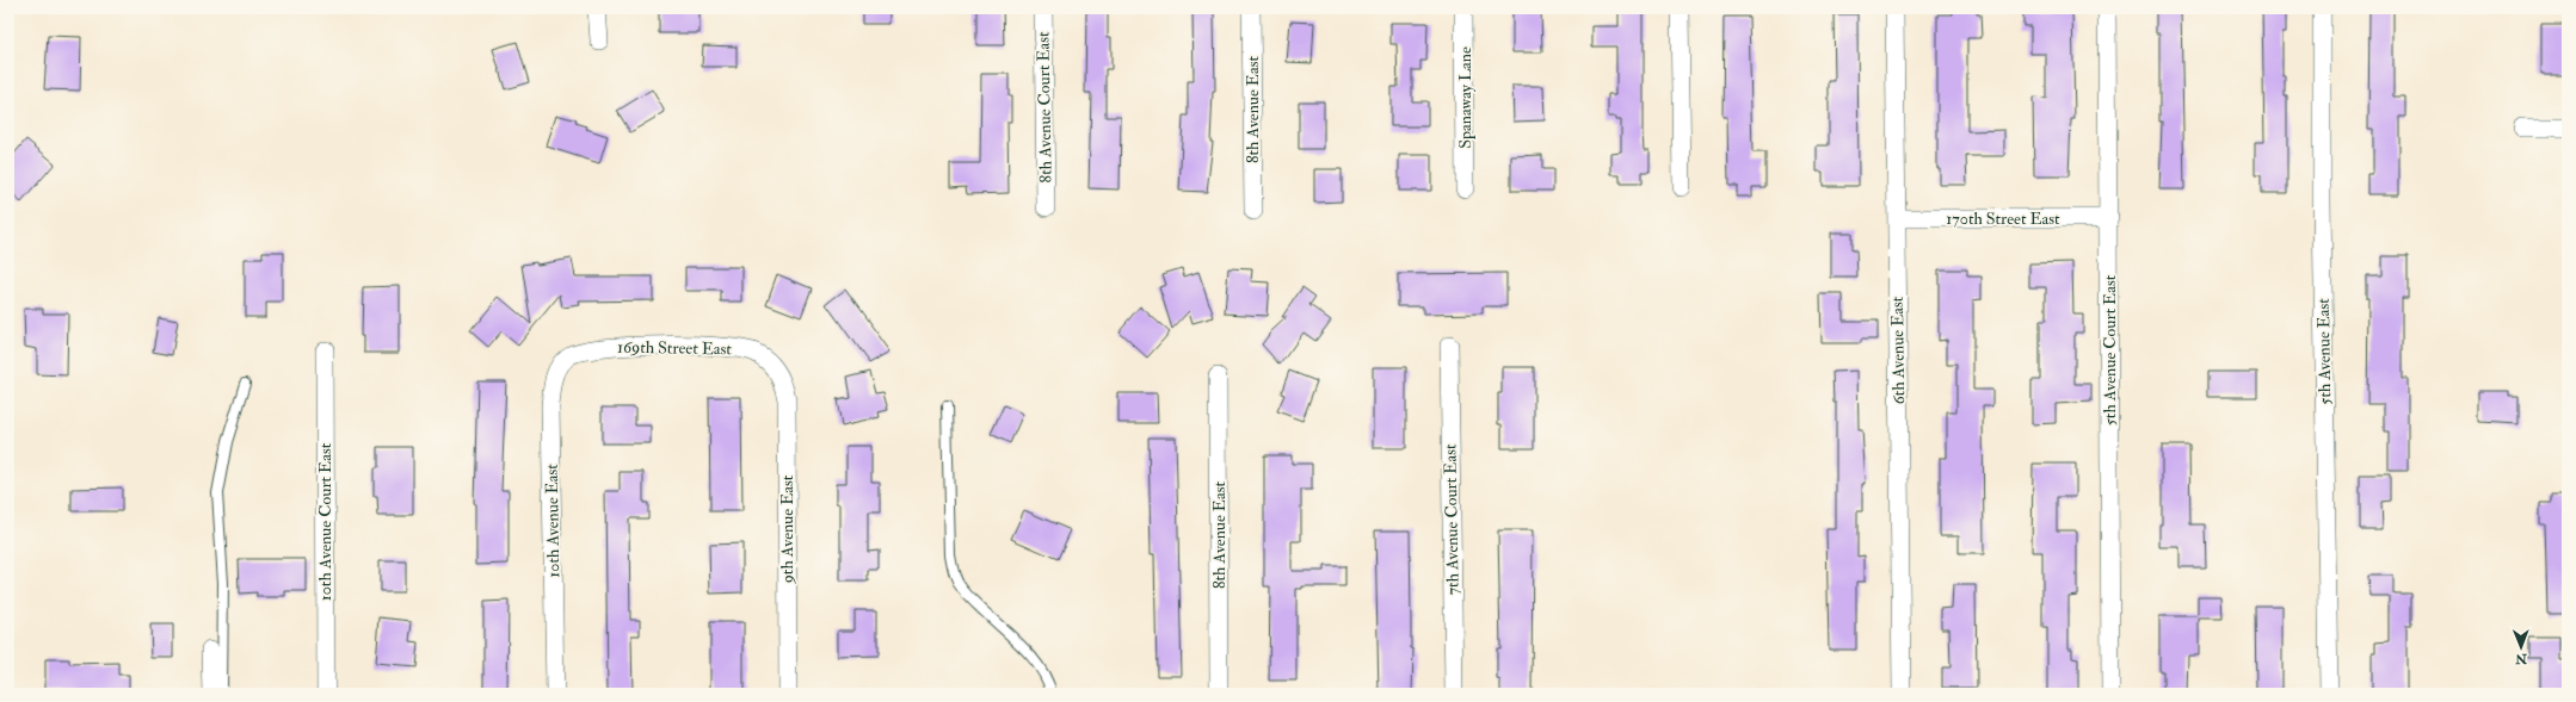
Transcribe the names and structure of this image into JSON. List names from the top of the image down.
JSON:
{
  "streets": {
    "street": [
      "Spanaway Lane",
      "8th Avenue Court East",
      "8th Avenue East",
      "170th Street East",
      "169th Street East",
      "6th Avenue East",
      "5th Avenue Court East",
      "5th Avenue East",
      "7th Avenue Court East",
      "10th Avenue East",
      "10th Avenue Court East",
      "9th Avenue East"
    ]
  },
  "crossings": [
    ["170th Street East", "6th Avenue East"],
    ["170th Street East", "5th Avenue Court East"],
    ["169th Street East", "10th Avenue East"],
    ["169th Street East", "9th Avenue East"]
  ],
  "north": "bottom"
}
